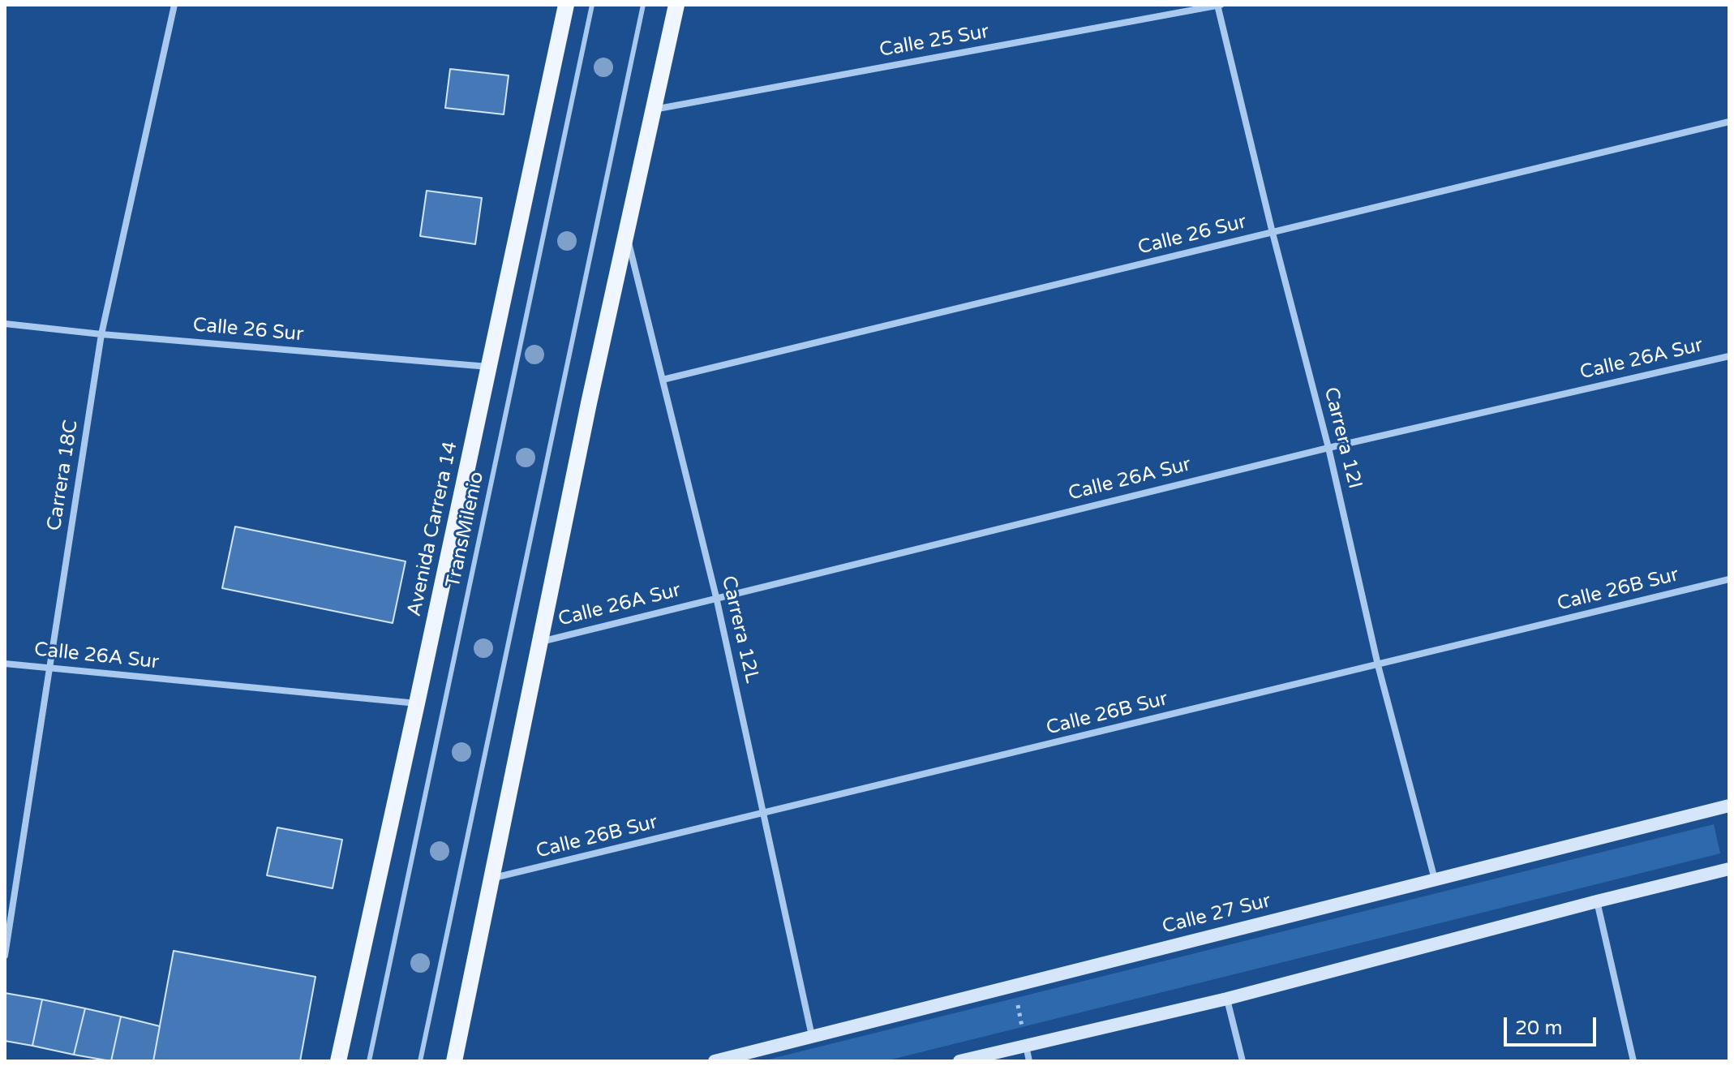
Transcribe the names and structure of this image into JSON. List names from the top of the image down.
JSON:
{
  "streets": {
    "main road": ["Avenida Carrera 14", "Calle 27 Sur"],
    "street": [
      "Calle 25 Sur",
      "Calle 26 Sur",
      "Calle 26A Sur",
      "Carrera 12I",
      "Carrera 18C",
      "Calle 26B Sur",
      "Carrera 12L"
    ],
    "lane": ["TransMilenio"]
  },
  "crossings": [
    ["Calle 25 Sur", "Carrera 12I"],
    ["Calle 26 Sur", "Carrera 12I"],
    ["Calle 26 Sur", "Carrera 18C"],
    ["Calle 26 Sur", "Avenida Carrera 14"],
    ["Calle 26 Sur", "Carrera 12L"],
    ["Calle 26A Sur", "Carrera 12I"],
    ["Calle 26A Sur", "Carrera 18C"],
    ["Calle 26A Sur", "Avenida Carrera 14"],
    ["Calle 26A Sur", "Carrera 12L"],
    ["Carrera 12I", "Calle 26B Sur"],
    ["Carrera 12I", "Calle 27 Sur"],
    ["Calle 26B Sur", "Carrera 12L"],
    ["Carrera 12L", "Calle 27 Sur"]
  ],
  "scale_bar": "20 m"
}
